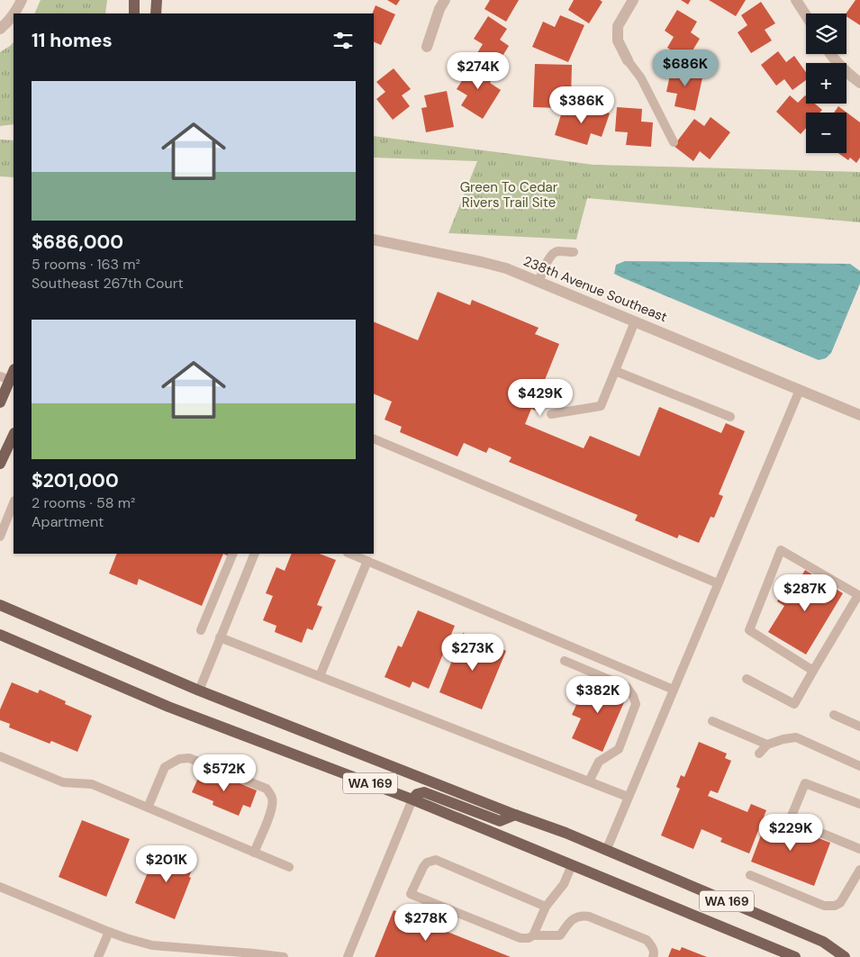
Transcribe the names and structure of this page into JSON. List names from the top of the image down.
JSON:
{
  "streets": {
    "main road": ["WA 169"],
    "street": ["238th Avenue Southeast"]
  },
  "parks": ["Green To Cedar Rivers Trail Site"],
  "page": {
    "map_buttons": ["+", "−"],
    "heading": "11 homes",
    "price": [
      "$686K",
      "$274K",
      "$386K",
      "$429K",
      "$287K",
      "$273K",
      "$382K",
      "$572K",
      "$229K",
      "$201K",
      "$278K"
    ],
    "list": [
      {
        "name": "$686,000",
        "note": "5 rooms · 163 m² · Southeast 267th Court"
      },
      {
        "name": "$201,000",
        "note": "2 rooms · 58 m² · Apartment"
      }
    ]
  }
}
